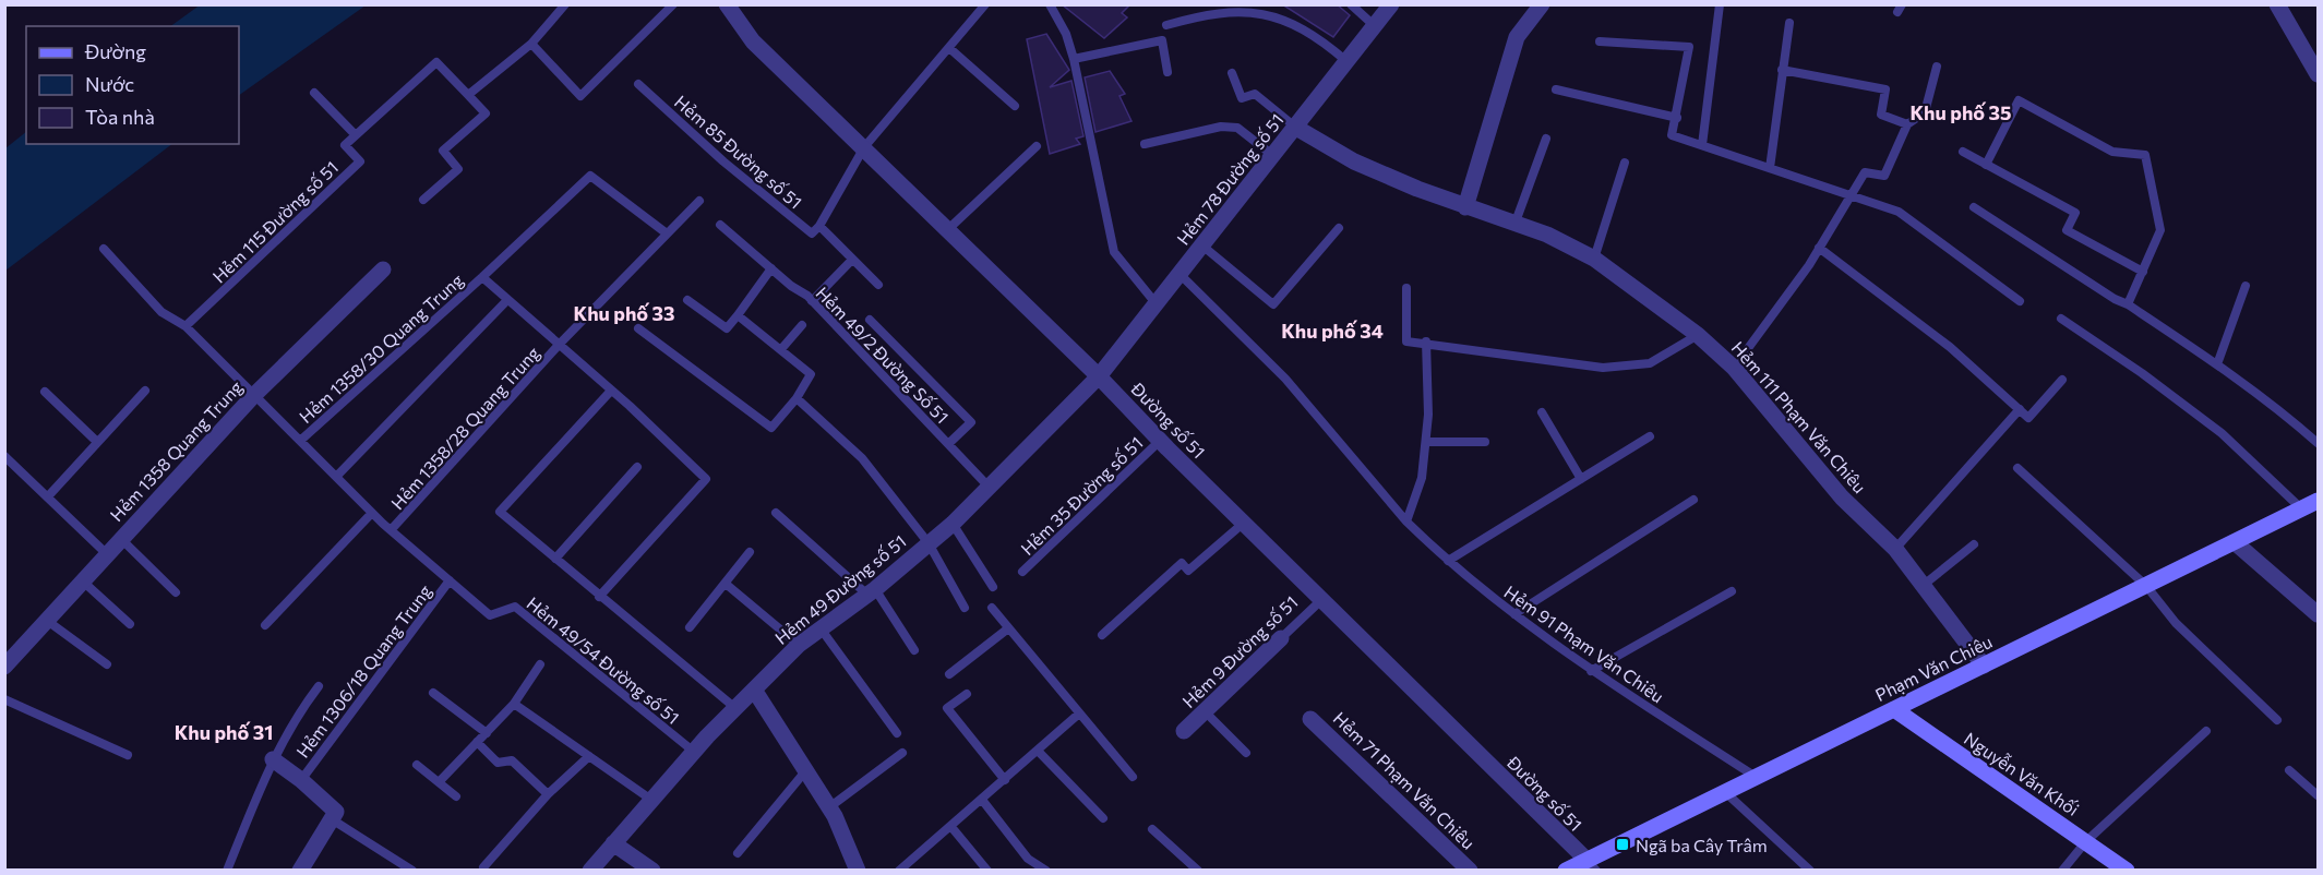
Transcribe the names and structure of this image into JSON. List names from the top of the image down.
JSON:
{
  "streets": {
    "main road": ["Phạm Văn Chiêu", "Nguyễn Văn Khối"],
    "street": [
      "Hẻm 78 Đường số 51",
      "Hẻm 111 Phạm Văn Chiêu",
      "Đường số 51",
      "Hẻm 1358 Quang Trung",
      "Hẻm 49 Đường số 51",
      "Hẻm 9 Đường số 51",
      "Hẻm 71 Phạm Văn Chiêu"
    ],
    "lane": [
      "Hẻm 85 Đường số 51",
      "Hẻm 115 Đường số 51",
      "Hẻm 1358/30 Quang Trung",
      "Hẻm 49/2 Đường Số 51",
      "Hẻm 1358/28 Quang Trung",
      "Hẻm 35 Đường số 51",
      "Hẻm 91 Phạm Văn Chiêu",
      "Hẻm 49/54 Đường số 51",
      "Hẻm 1306/18 Quang Trung"
    ]
  },
  "crossings": [
    ["Hẻm 85 Đường số 51", "Đường số 51"],
    ["Hẻm 78 Đường số 51", "Hẻm 111 Phạm Văn Chiêu"],
    ["Hẻm 78 Đường số 51", "Đường số 51"],
    ["Hẻm 78 Đường số 51", "Hẻm 49 Đường số 51"],
    ["Hẻm 78 Đường số 51", "Hẻm 91 Phạm Văn Chiêu"],
    ["Hẻm 1358/30 Quang Trung", "Hẻm 1358/28 Quang Trung"],
    ["Hẻm 49/2 Đường Số 51", "Hẻm 49 Đường số 51"],
    ["Hẻm 111 Phạm Văn Chiêu", "Phạm Văn Chiêu"],
    ["Đường số 51", "Hẻm 35 Đường số 51"],
    ["Đường số 51", "Hẻm 49 Đường số 51"],
    ["Đường số 51", "Hẻm 9 Đường số 51"],
    ["Đường số 51", "Phạm Văn Chiêu"],
    ["Hẻm 1358/28 Quang Trung", "Hẻm 1358 Quang Trung"],
    ["Hẻm 1358/28 Quang Trung", "Hẻm 49/54 Đường số 51"],
    ["Hẻm 1358/28 Quang Trung", "Hẻm 1306/18 Quang Trung"],
    ["Hẻm 49 Đường số 51", "Hẻm 49/54 Đường số 51"],
    ["Hẻm 91 Phạm Văn Chiêu", "Phạm Văn Chiêu"],
    ["Phạm Văn Chiêu", "Nguyễn Văn Khối"]
  ],
  "districts": [
    "Khu phố 35",
    "Khu phố 33",
    "Khu phố 34",
    "Khu phố 31"
  ],
  "places": {
    "transit": ["Ngã ba Cây Trâm"]
  },
  "legend": ["Đường", "Nước", "Tòa nhà"]
}
